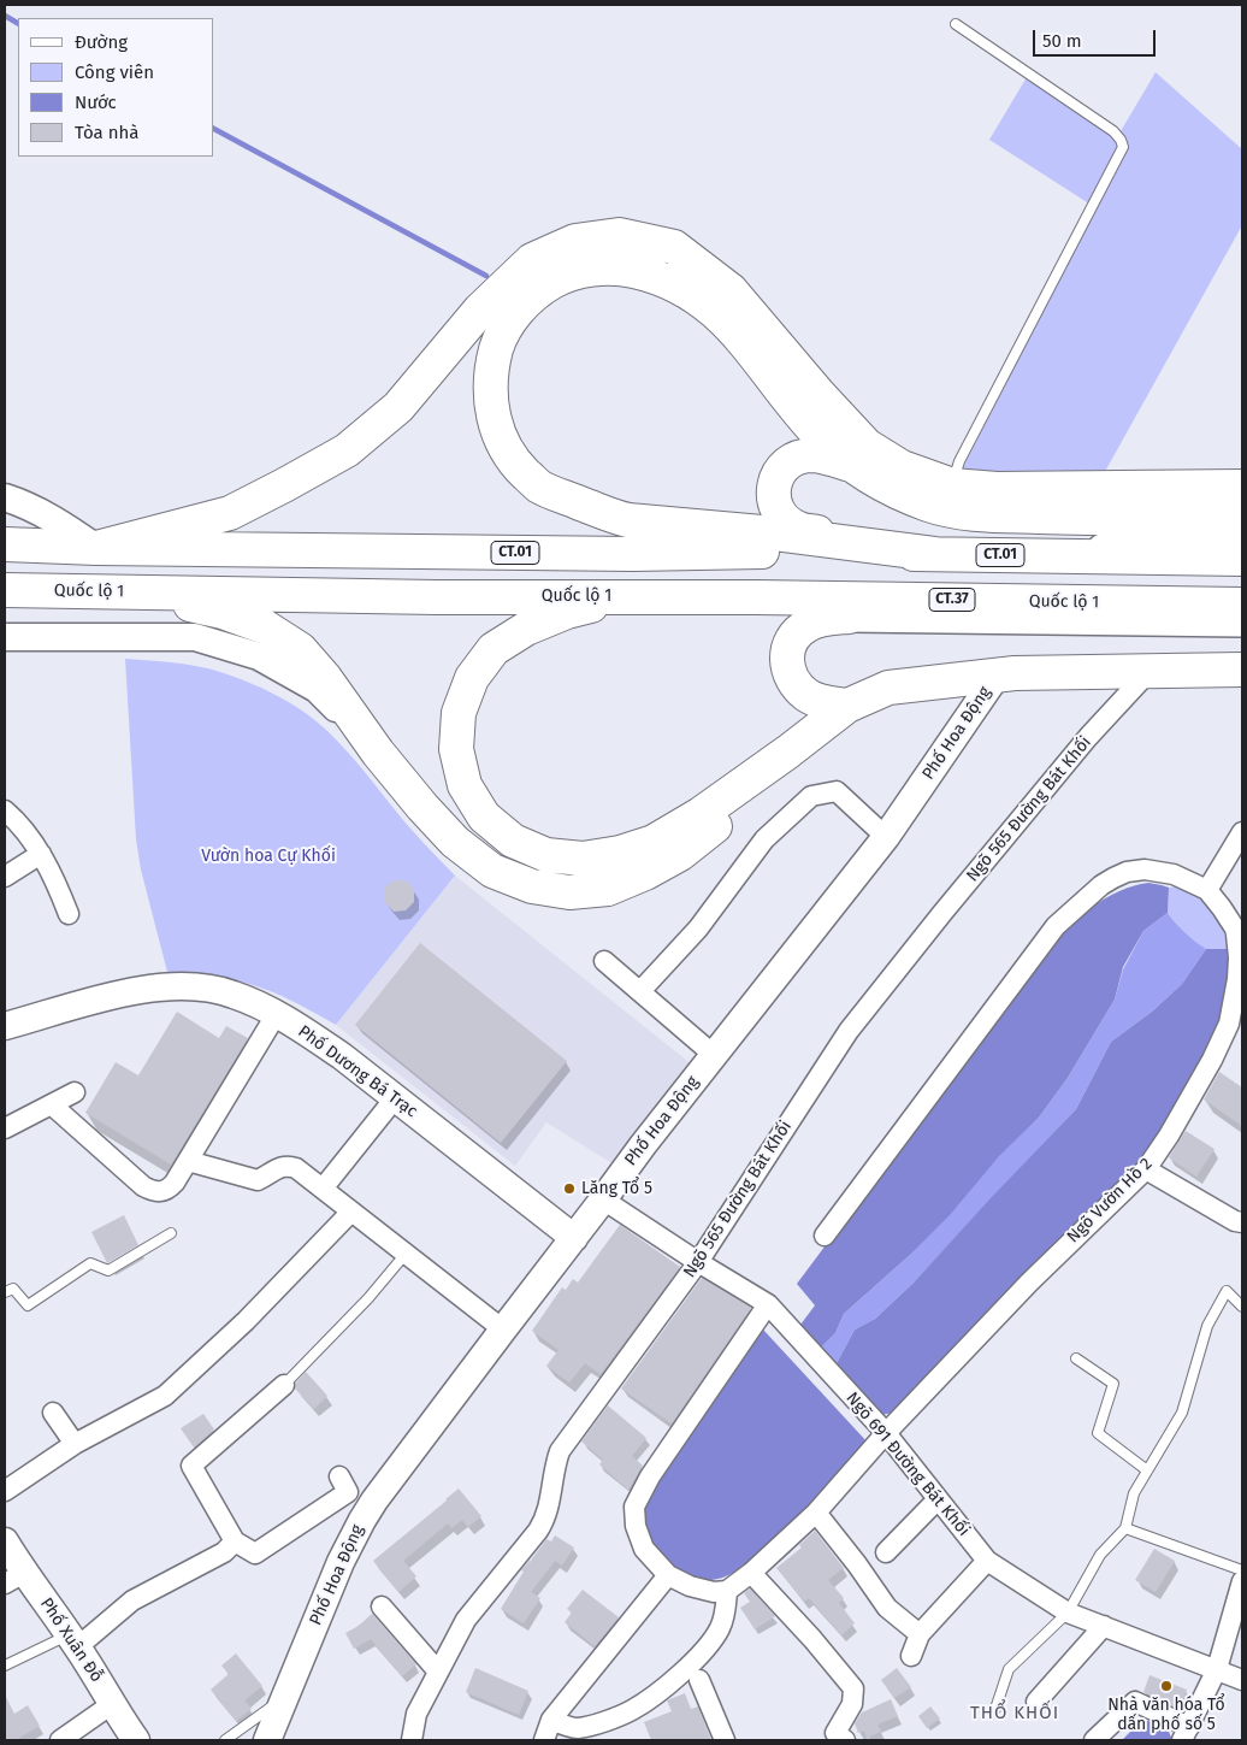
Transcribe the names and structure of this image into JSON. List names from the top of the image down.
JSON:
{
  "streets": {
    "highway": ["CT.01", "Quốc lộ 1", "CT.37"],
    "street": [
      "Phố Hoa Động",
      "Ngõ 565 Đường Bát Khối",
      "Phố Dương Bá Trạc",
      "Ngõ Vườn Hồ 2",
      "Ngõ 691 Đường Bát Khối",
      "Phố Xuân Đỗ"
    ]
  },
  "crossings": [
    ["Quốc lộ 1", "CT.37"],
    ["Phố Hoa Động", "Phố Dương Bá Trạc"],
    ["Phố Hoa Động", "Ngõ 691 Đường Bát Khối"],
    ["Ngõ 565 Đường Bát Khối", "Ngõ 691 Đường Bát Khối"],
    ["Ngõ Vườn Hồ 2", "Ngõ 691 Đường Bát Khối"]
  ],
  "districts": ["THỔ KHỐI"],
  "parks": ["Vườn hoa Cự Khối"],
  "places": ["Lăng Tổ 5", "Nhà văn hóa Tổ dấn phố số 5"],
  "legend": [
    "Đường",
    "Công viên",
    "Nước",
    "Tòa nhà"
  ],
  "scale_bar": "50 m"
}
